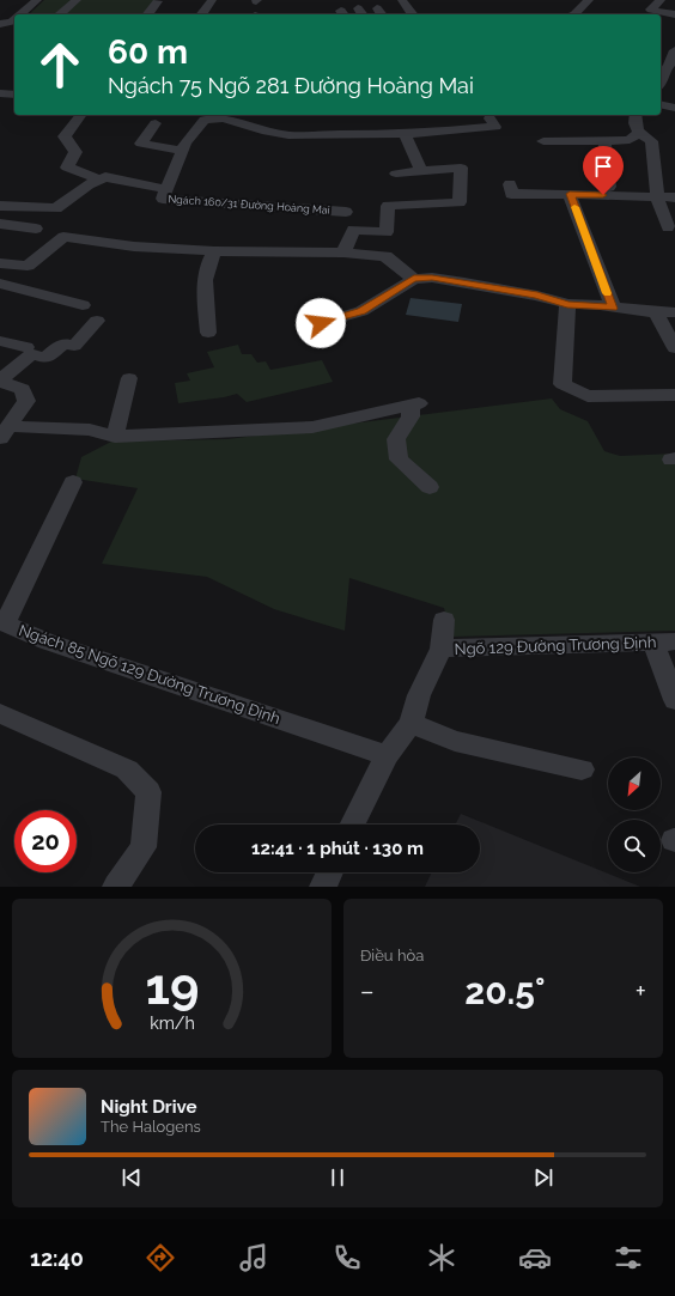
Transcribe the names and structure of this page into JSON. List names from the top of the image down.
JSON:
{
  "streets": {
    "lane": ["Ngách 160/31 Đường Hoàng Mai", "Ngõ 129 Đường Trương Định", "Ngách 85 Ngõ 129 Đường Trương Định"]
  },
  "crossings": [
    ["Ngõ 129 Đường Trương Định", "Ngách 85 Ngõ 129 Đường Trương Định"]
  ],
  "north": "bottom left",
  "page": {
    "turn": ["60 m", "Ngách 75 Ngõ 281 Đường Hoàng Mai"],
    "limit": "20",
    "trip": "12:41 · 1 phút · 130 m",
    "tile": "Điều hòa",
    "heat": ["−", "20.5°", "+"],
    "song": ["Night Drive", "The Halogens"],
    "tabs": "12:40",
    "gauge": ["19", "km/h"]
  }
}
